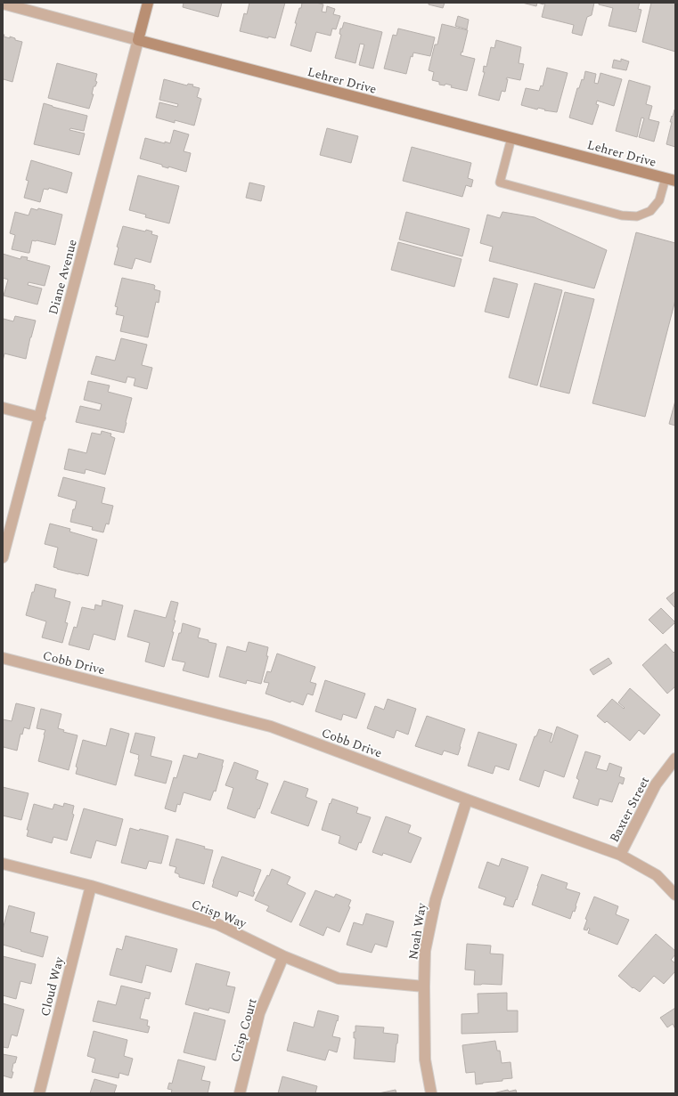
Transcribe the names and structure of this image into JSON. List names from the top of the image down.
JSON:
{
  "streets": {
    "street": [
      "Lehrer Drive",
      "Diane Avenue",
      "Cobb Drive",
      "Baxter Street",
      "Crisp Way",
      "Noah Way",
      "Cloud Way",
      "Crisp Court"
    ]
  },
  "crossings": [
    ["Lehrer Drive", "Diane Avenue"],
    ["Cobb Drive", "Baxter Street"],
    ["Cobb Drive", "Noah Way"],
    ["Crisp Way", "Noah Way"],
    ["Crisp Way", "Cloud Way"],
    ["Crisp Way", "Crisp Court"]
  ]
}
